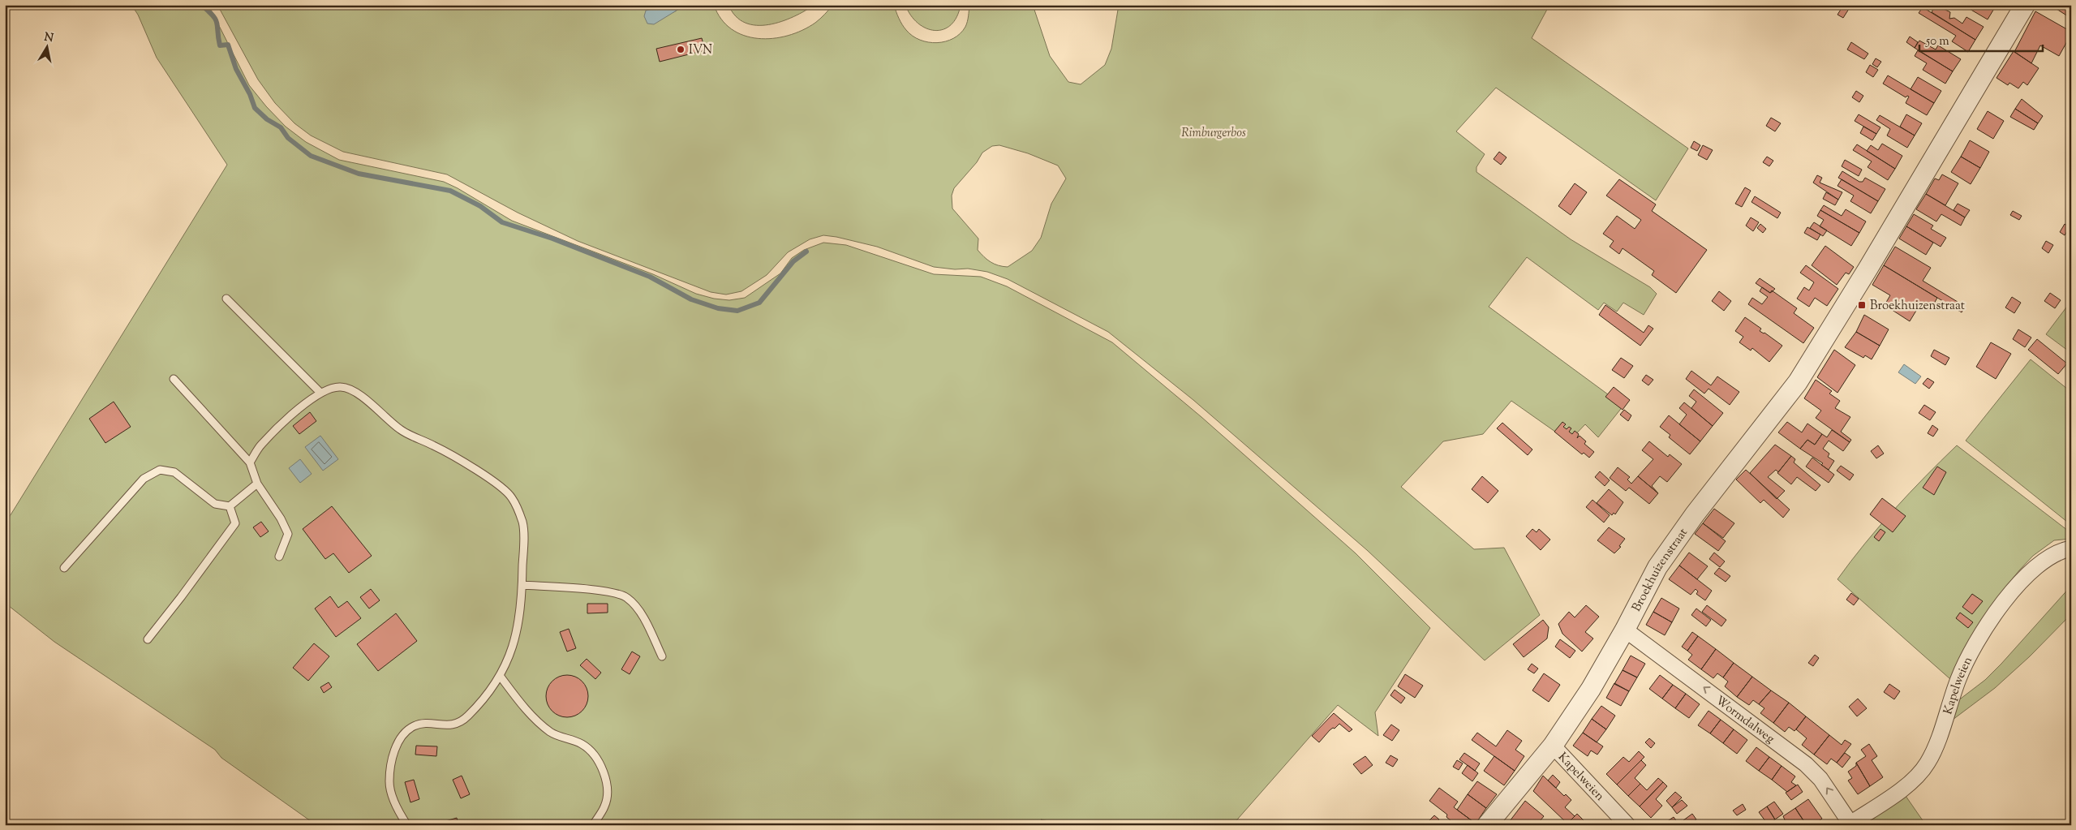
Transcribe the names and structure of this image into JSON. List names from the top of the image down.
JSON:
{
  "streets": {
    "street": ["Broekhuizenstraat", "Kapelweien", "Wormdalweg"]
  },
  "crossings": [
    ["Broekhuizenstraat", "Kapelweien"],
    ["Broekhuizenstraat", "Wormdalweg"],
    ["Kapelweien", "Wormdalweg"]
  ],
  "one_way": ["Wormdalweg"],
  "parks": ["Rimburgerbos"],
  "places": {
    "other": ["IVN"],
    "transit": ["Broekhuizenstraat"]
  },
  "scale_bar": "50 m",
  "north": "top"
}
